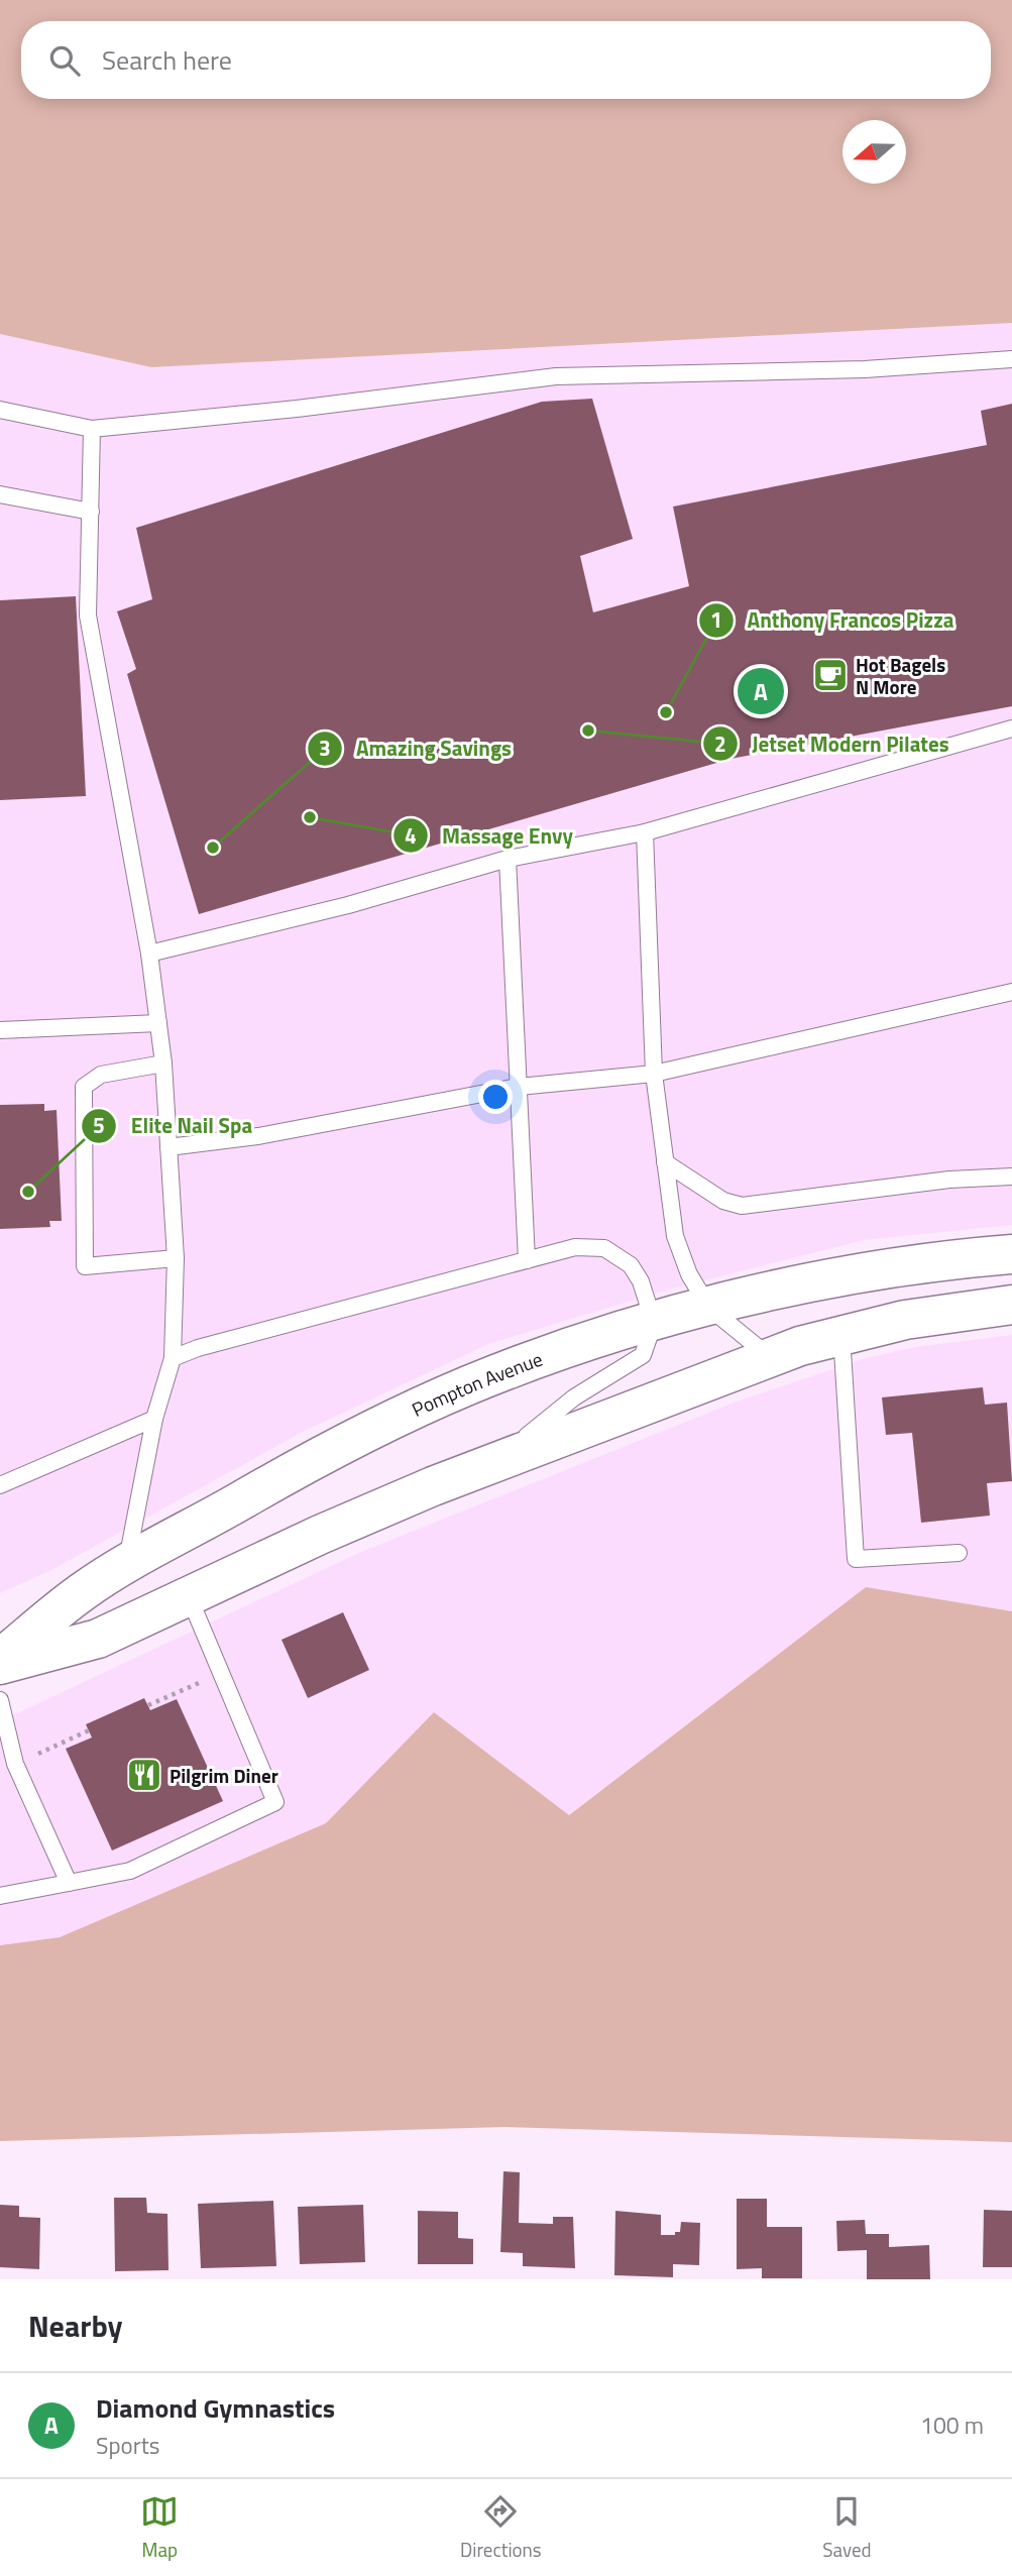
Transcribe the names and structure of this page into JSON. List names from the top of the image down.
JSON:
{
  "streets": {
    "main road": ["Pompton Avenue"]
  },
  "places": {
    "cafe": ["Hot Bagels N More"],
    "other": [
      "Anthony Francos Pizza",
      "Jetset Modern Pilates",
      "Massage Envy",
      "Amazing Savings",
      "Elite Nail Spa"
    ],
    "restaurant": ["Pilgrim Diner"]
  },
  "north": "left",
  "page": {
    "search": "Search here",
    "pins": "A",
    "heading": "Nearby",
    "list": [
      {
        "mark": "A",
        "name": "Diamond Gymnastics",
        "note": "Sports",
        "value": "100 m"
      }
    ],
    "nav": ["Map", "Directions", "Saved"]
  }
}
